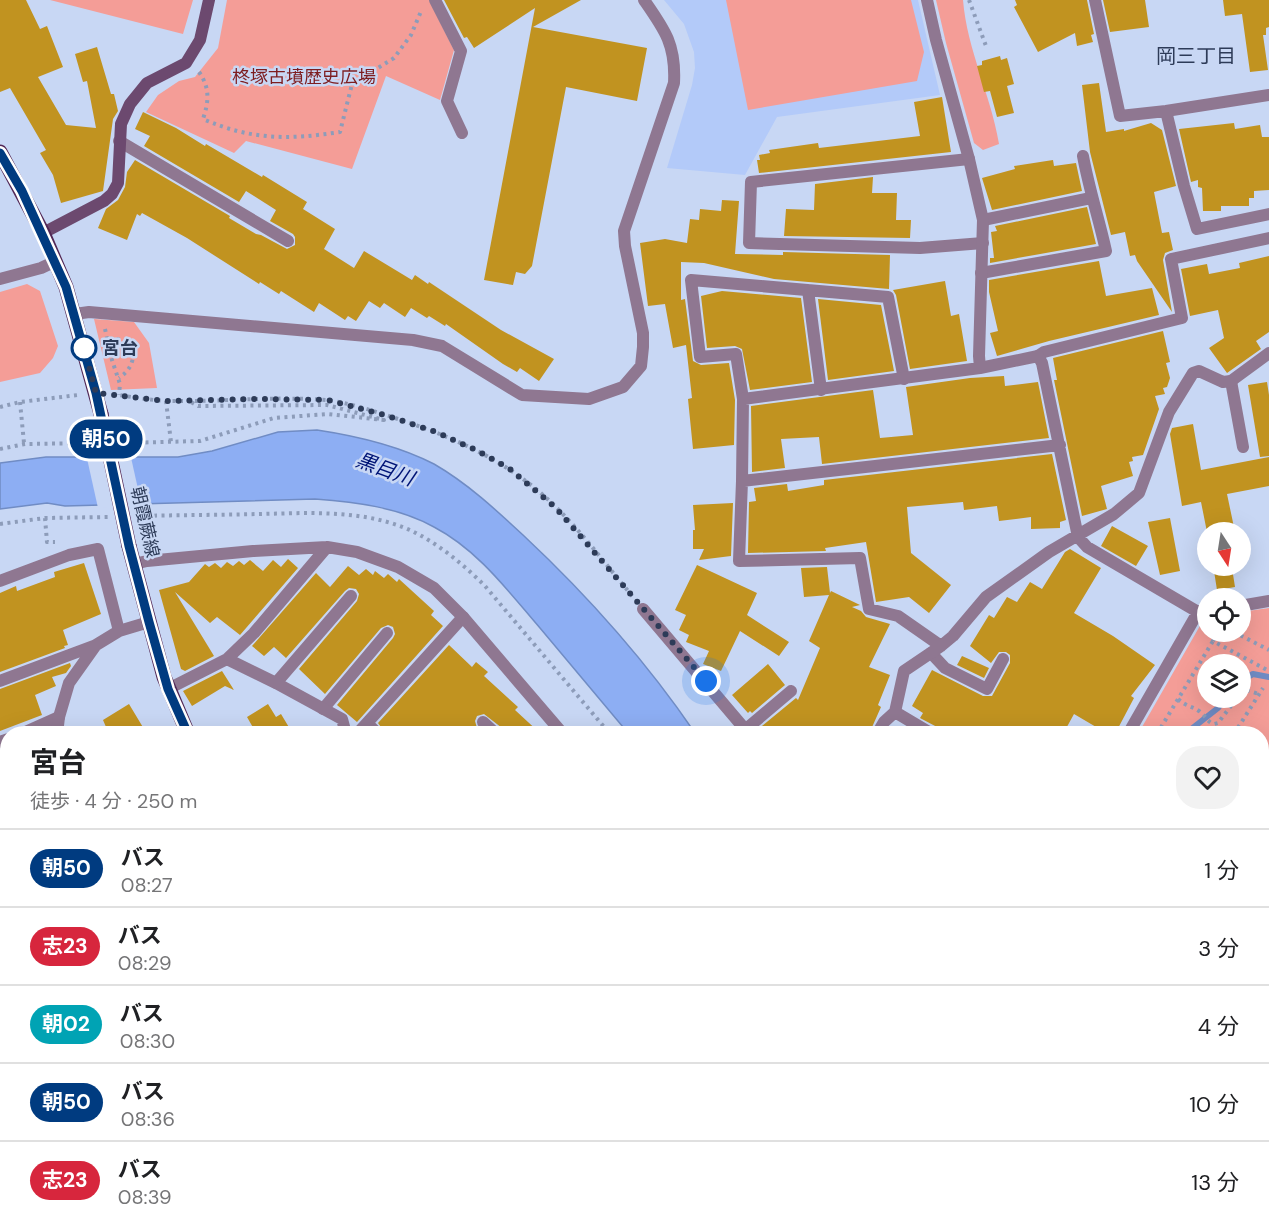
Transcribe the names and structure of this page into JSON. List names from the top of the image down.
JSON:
{
  "streets": {
    "main road": ["朝霞蕨線"]
  },
  "districts": ["岡三丁目"],
  "water": ["黒目川"],
  "parks": ["柊塚古墳歴史広場"],
  "places": ["宮台"],
  "lines": ["bus line 朝50"],
  "north": "bottom",
  "page": {
    "on_map": "朝50",
    "heading": ["宮台", "徒歩 · 4 分 · 250 m"],
    "list": [
      {
        "mark": "朝50",
        "name": "バス",
        "note": "08:27",
        "value": "1 分"
      },
      {
        "mark": "志23",
        "name": "バス",
        "note": "08:29",
        "value": "3 分"
      },
      {
        "mark": "朝02",
        "name": "バス",
        "note": "08:30",
        "value": "4 分"
      },
      {
        "mark": "朝50",
        "name": "バス",
        "note": "08:36",
        "value": "10 分"
      },
      {
        "mark": "志23",
        "name": "バス",
        "note": "08:39",
        "value": "13 分"
      }
    ]
  }
}
